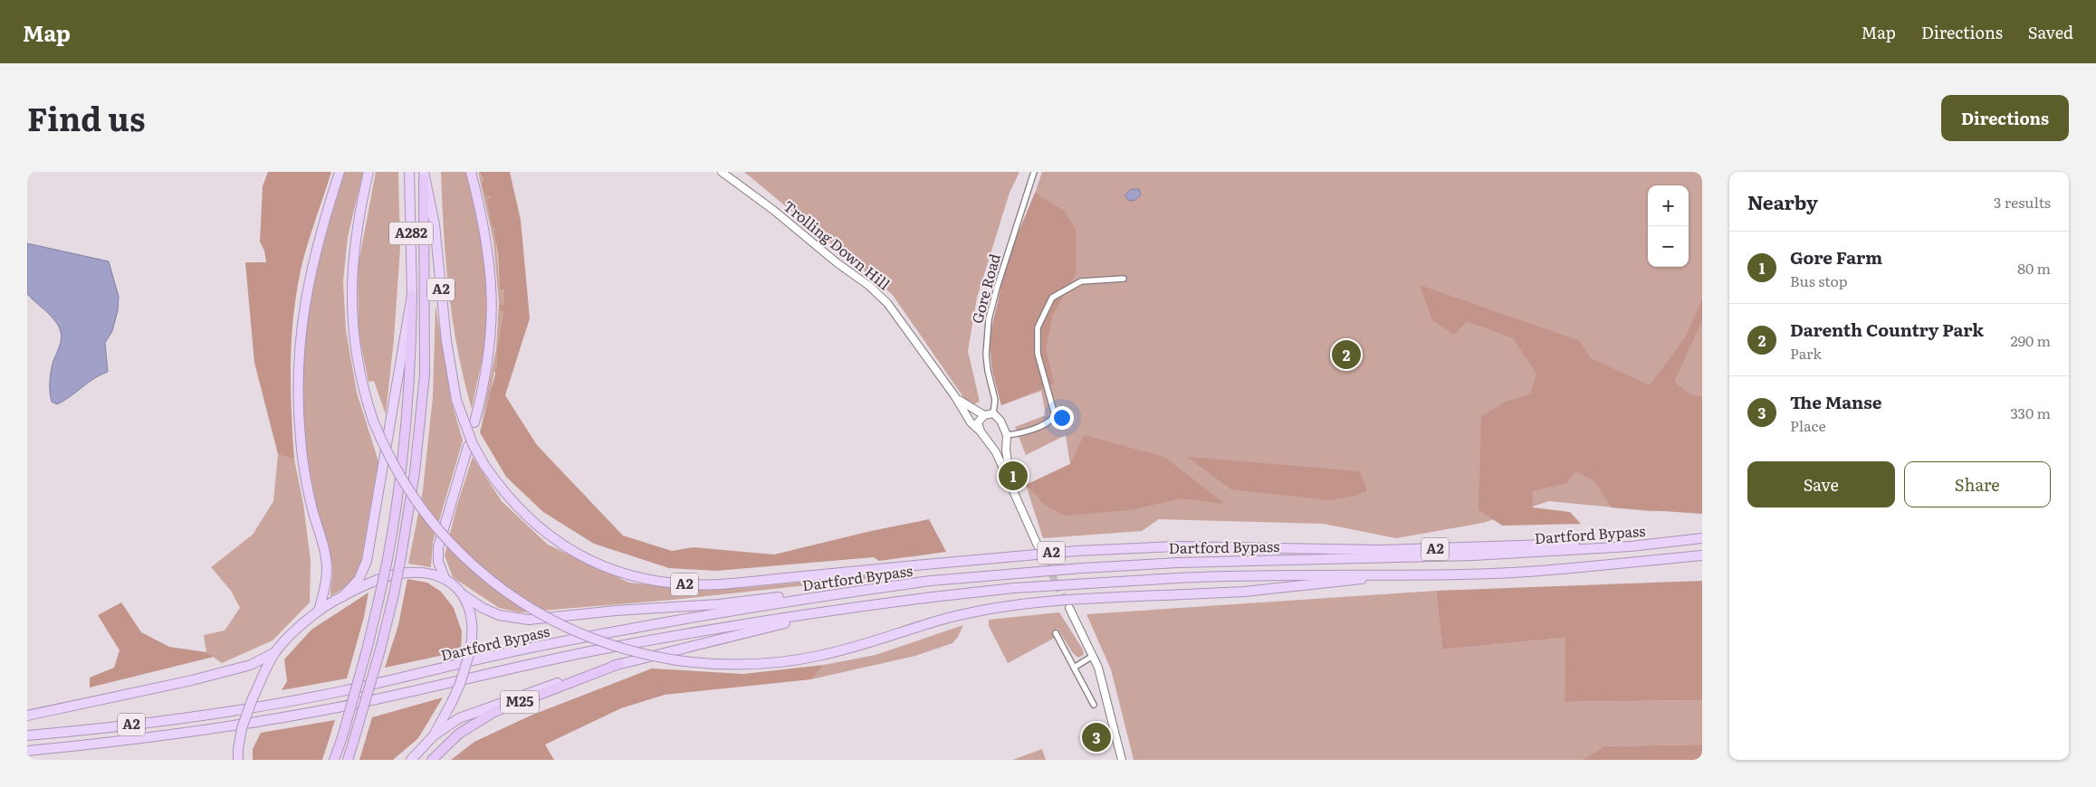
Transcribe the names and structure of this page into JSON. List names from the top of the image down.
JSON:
{
  "streets": {
    "highway": [
      "A282",
      "A2",
      "Dartford Bypass",
      "M25"
    ],
    "main road": ["Trolling Down Hill"],
    "street": ["Gore Road"]
  },
  "crossings": [
    ["Trolling Down Hill", "Gore Road"],
    ["A2", "Dartford Bypass"]
  ],
  "page": {
    "header": "Map",
    "nav": ["Map", "Directions", "Saved"],
    "title": "Find us",
    "buttons": [
      "Directions",
      ["Save", "Share"]
    ],
    "heading": ["Nearby", "3 results"],
    "map_buttons": ["+", "−"],
    "list": [
      {
        "mark": "1",
        "name": "Gore Farm",
        "note": "Bus stop",
        "value": "80 m"
      },
      {
        "mark": "2",
        "name": "Darenth Country Park",
        "note": "Park",
        "value": "290 m"
      },
      {
        "mark": "3",
        "name": "The Manse",
        "note": "Place",
        "value": "330 m"
      }
    ],
    "pins": ["2", "1", "3"]
  }
}
